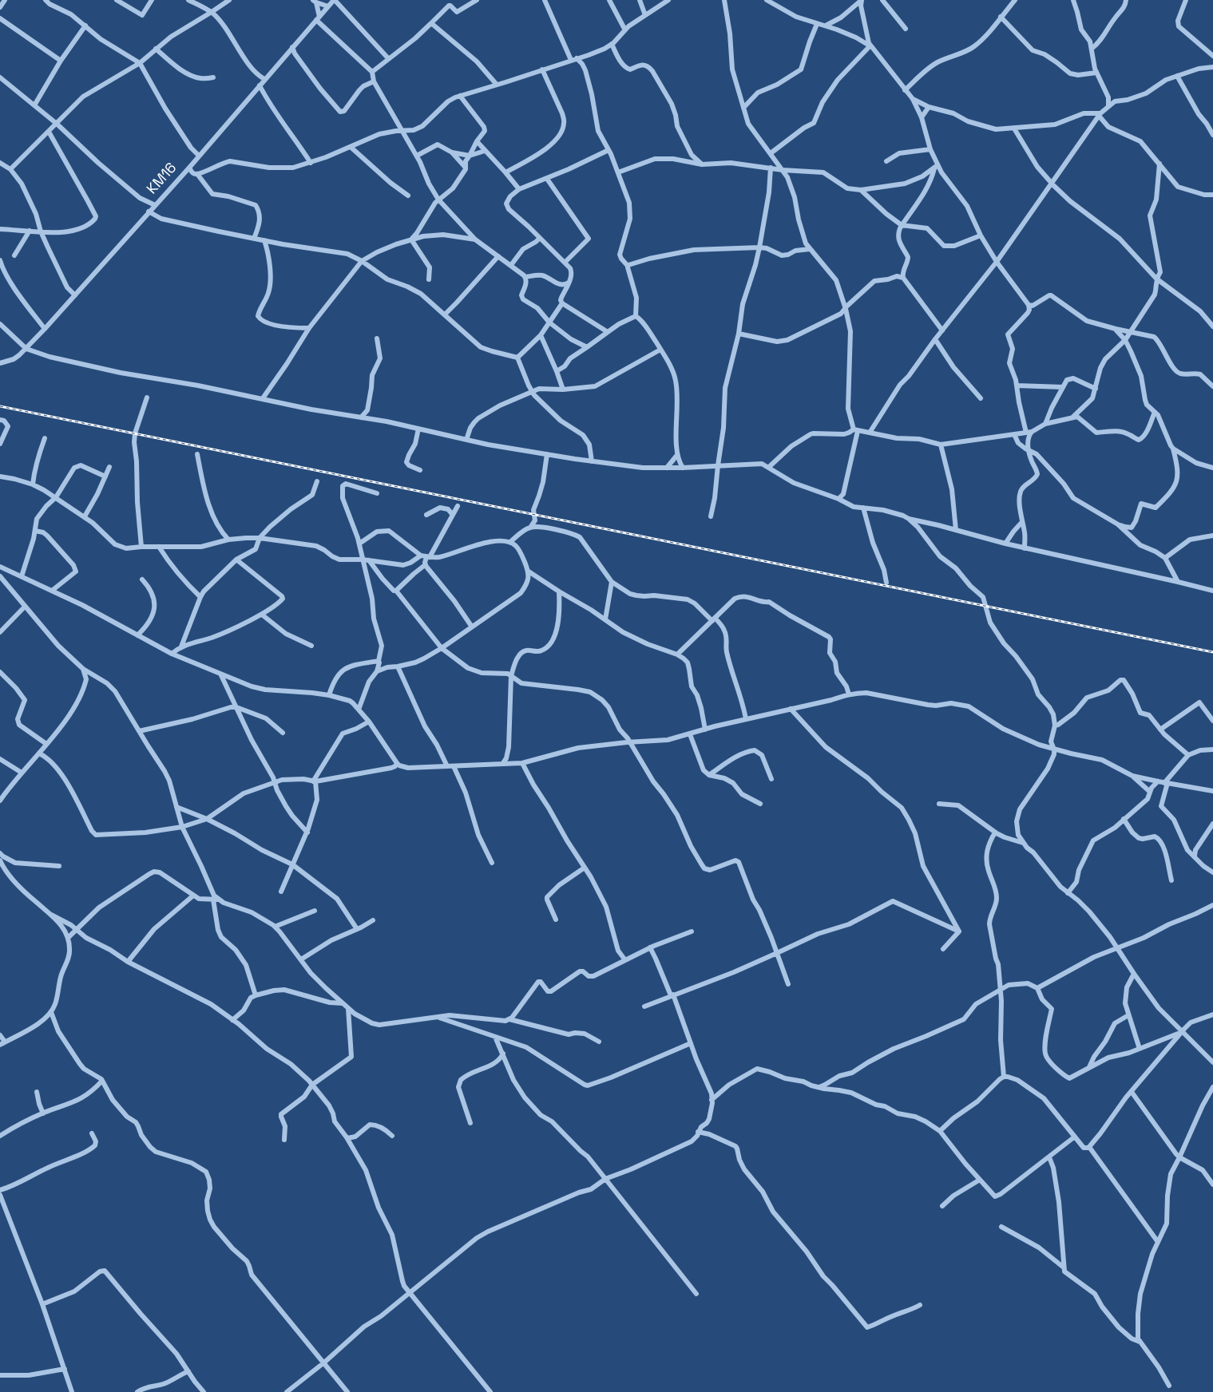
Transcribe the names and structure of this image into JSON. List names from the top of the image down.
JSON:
{
  "streets": {
    "street": ["KM16"]
  }
}
